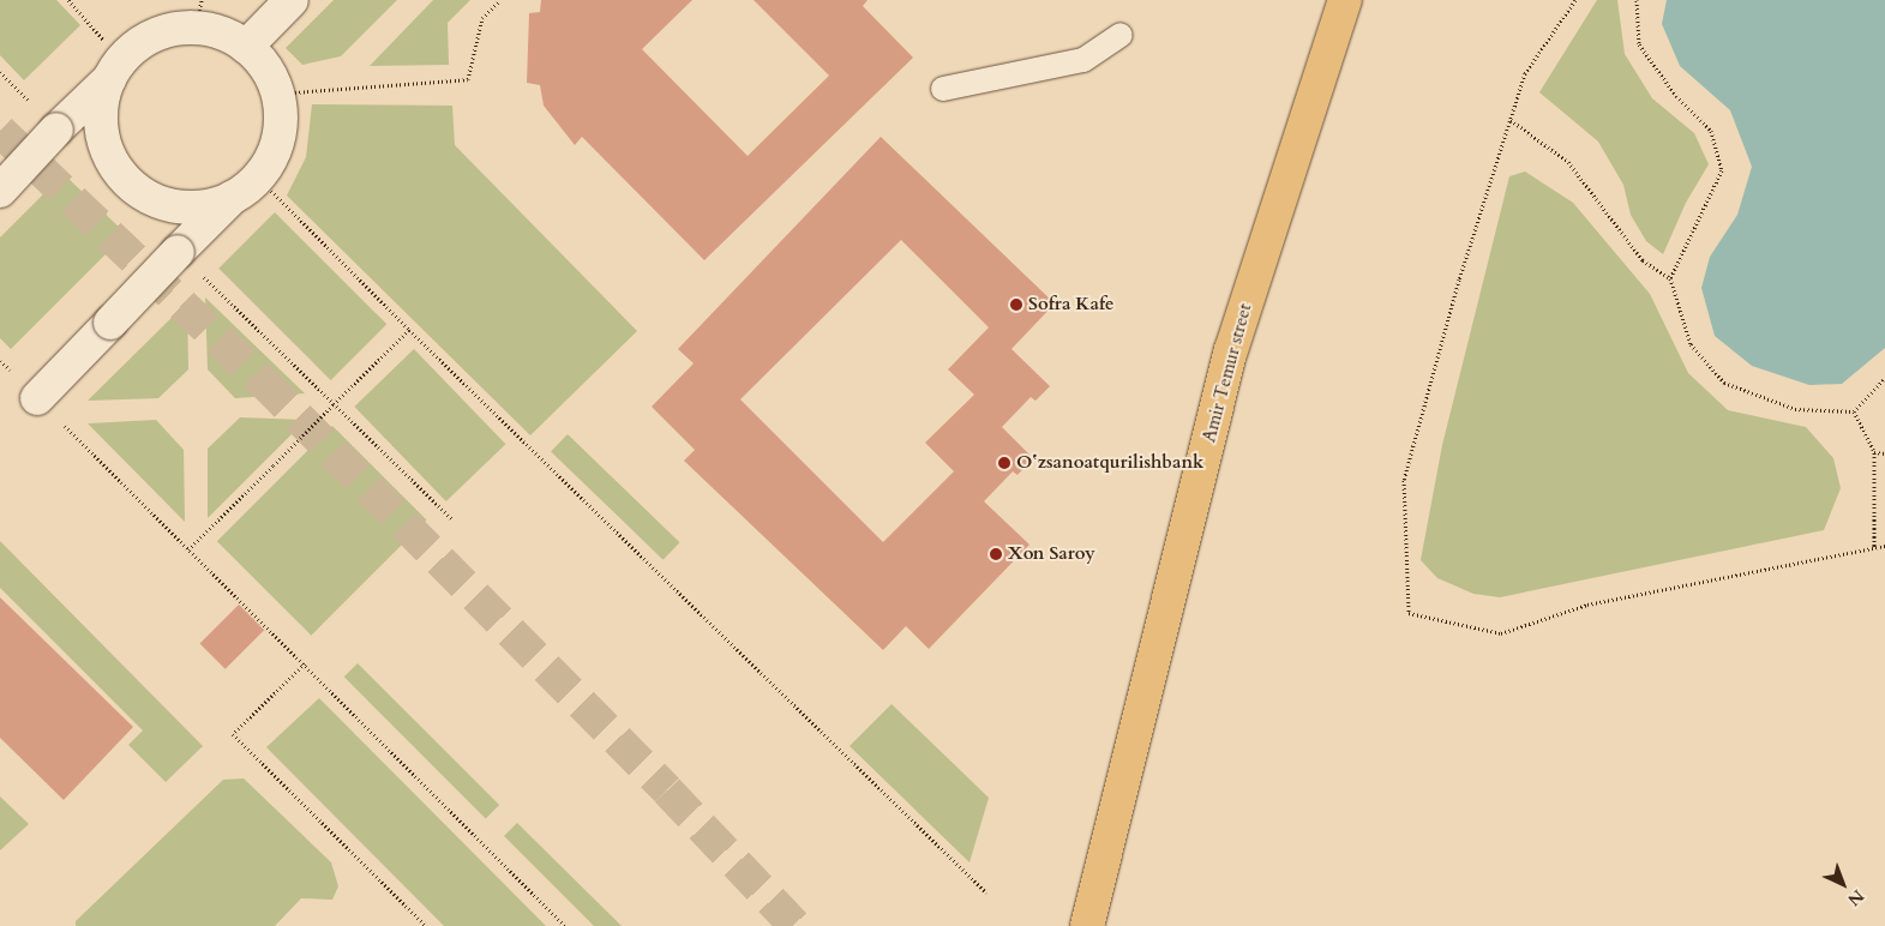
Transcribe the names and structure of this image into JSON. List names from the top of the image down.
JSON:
{
  "streets": {
    "main road": ["Amir Temur street"]
  },
  "places": ["Sofra Kafe", "Oʻzsanoatqurilishbank", "Xon Saroy"],
  "north": "bottom right"
}
